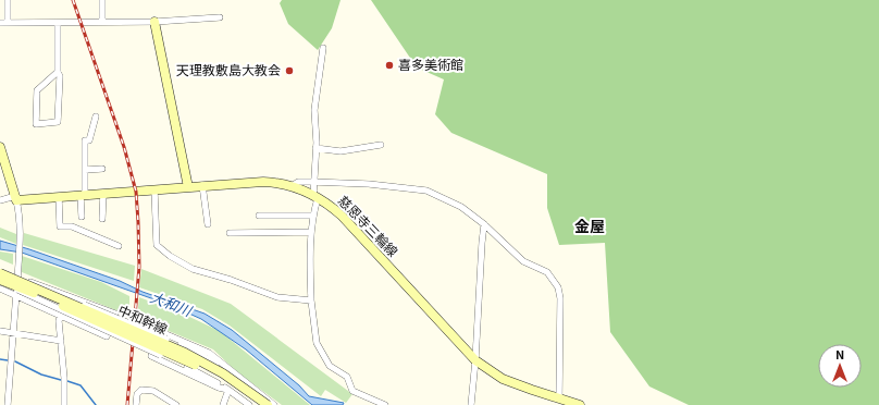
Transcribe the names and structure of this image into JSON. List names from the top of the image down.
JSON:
{
  "streets": {
    "main road": ["慈恩寺三輪線", "中和幹線"]
  },
  "districts": ["金屋"],
  "water": ["大和川"],
  "places": ["喜多美術館", "天理教敷島大教会"],
  "north": "top"
}
